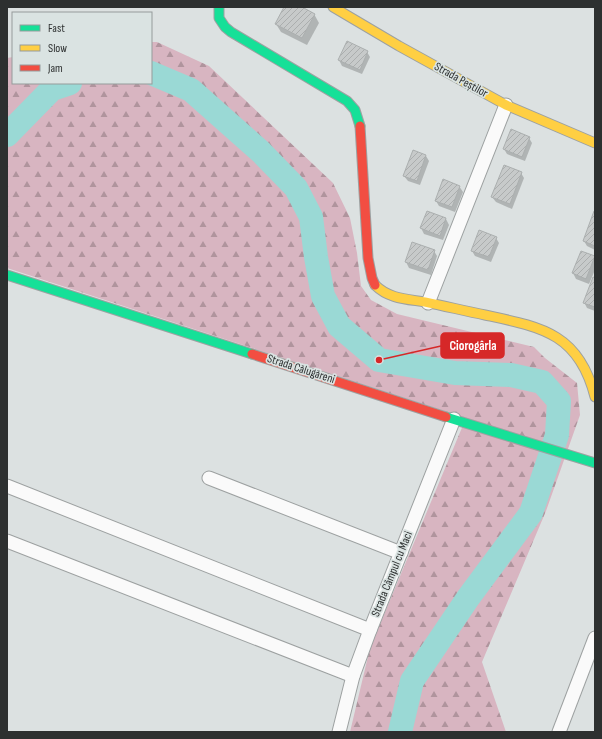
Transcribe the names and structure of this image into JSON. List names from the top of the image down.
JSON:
{
  "streets": {
    "street": ["Strada Peștilor", "Strada Călugăreni", "Strada Câmpul cu Maci"]
  },
  "crossings": [
    ["Strada Călugăreni", "Strada Câmpul cu Maci"]
  ],
  "places": ["Ciorogârla"],
  "legend": ["Fast", "Slow", "Jam"]
}
